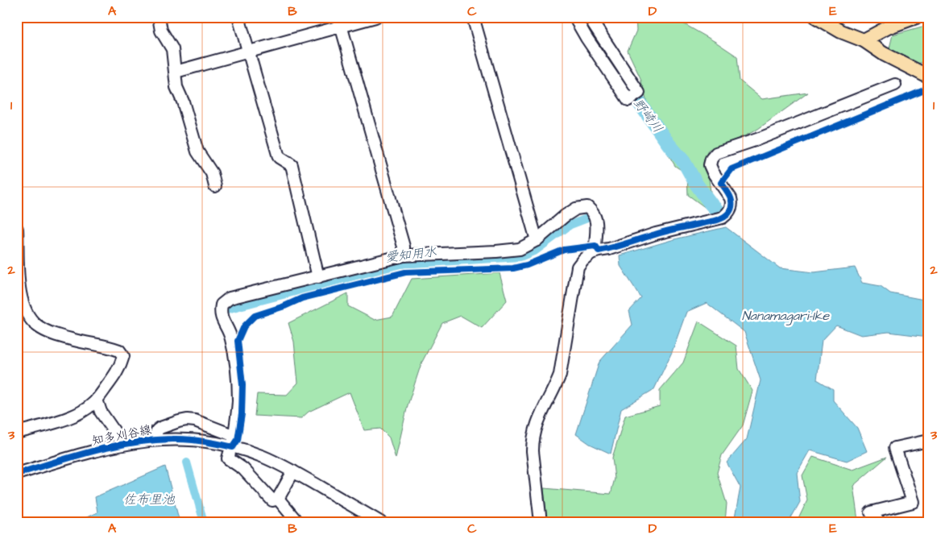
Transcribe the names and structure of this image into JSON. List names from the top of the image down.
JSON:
{
  "streets": {
    "street": ["知多刈谷線"]
  },
  "water": [
    "野崎川",
    "愛知用水",
    "Nanamagari-Ike",
    "佐布里池"
  ],
  "grid": {
    "columns": [
      "A",
      "B",
      "C",
      "D",
      "E"
    ],
    "rows": ["1", "2", "3"]
  }
}
